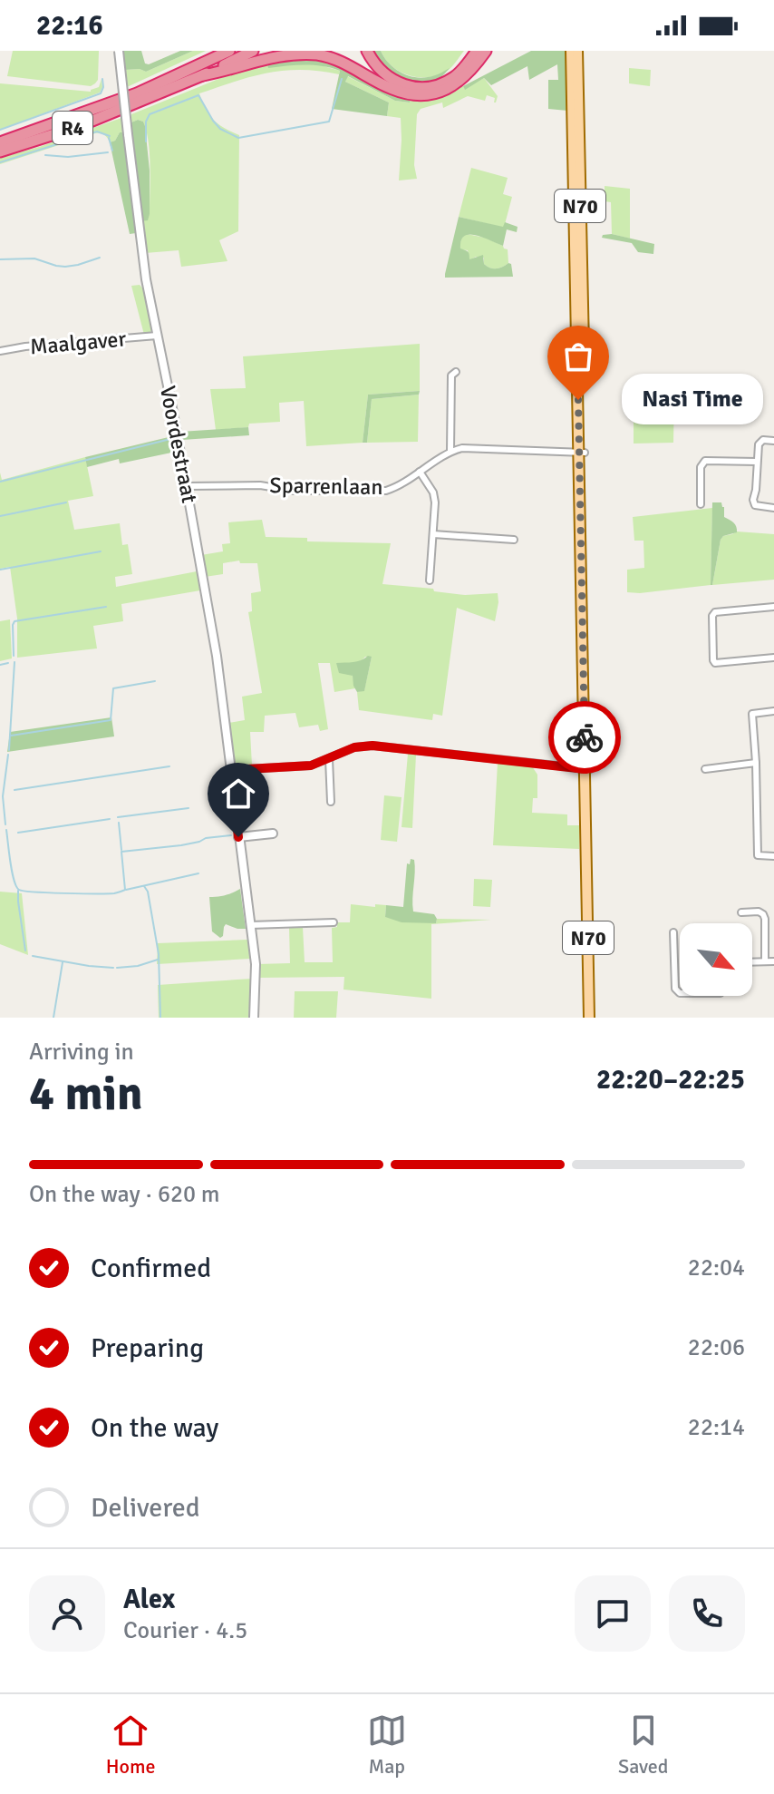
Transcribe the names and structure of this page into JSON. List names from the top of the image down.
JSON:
{
  "streets": {
    "highway": ["R4"],
    "main road": ["N70"],
    "street": ["Maalgaver", "Voordestraat", "Sparrenlaan"]
  },
  "crossings": [
    ["Maalgaver", "Voordestraat"],
    ["Voordestraat", "Sparrenlaan"]
  ],
  "places": ["Nasi Time"],
  "north": "bottom right",
  "page": {
    "status": "22:16",
    "bubble": "Nasi Time",
    "heading": ["4 min", "Arriving in", "22:20–22:25"],
    "panel": ["Alex", "Courier · 4.5"],
    "bar": "On the way · 620 m",
    "list": [
      ["Confirmed", "22:04"],
      ["Preparing", "22:06"],
      ["On the way", "22:14"],
      "Delivered"
    ],
    "tabs": ["Home", "Map", "Saved"]
  }
}
